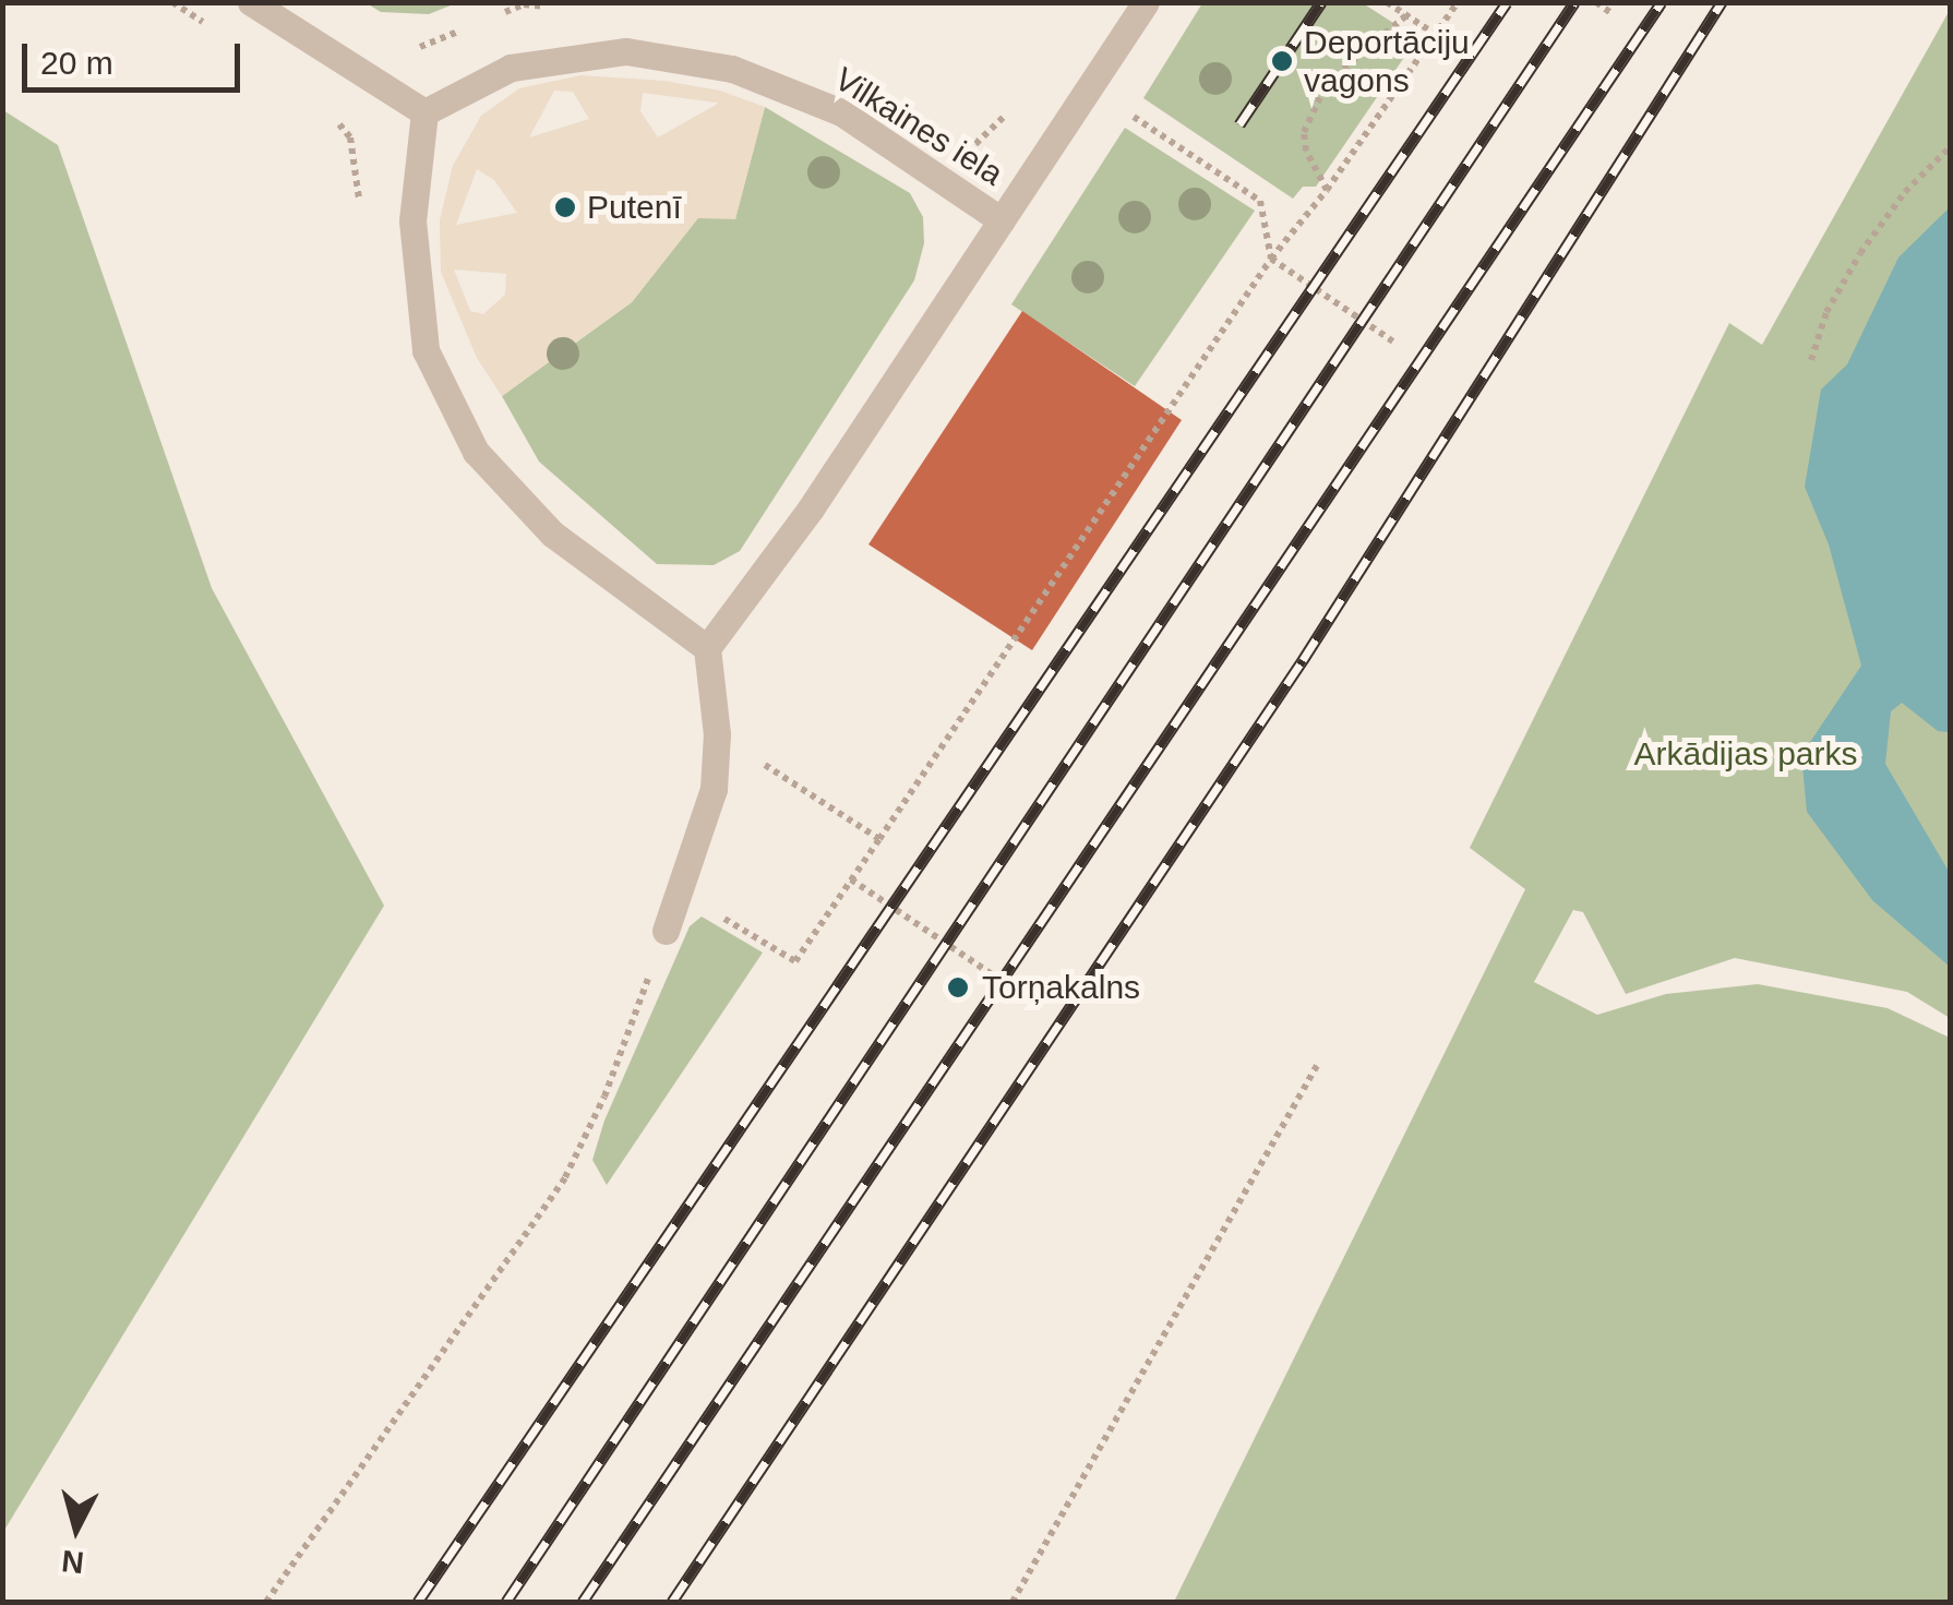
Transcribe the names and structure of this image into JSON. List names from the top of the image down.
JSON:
{
  "streets": {
    "street": ["Vilkaines iela"]
  },
  "parks": ["Arkādijas parks"],
  "places": ["Deportāciju vagons", "Putenī", "Torņakalns"],
  "scale_bar": "20 m",
  "north": "bottom"
}
